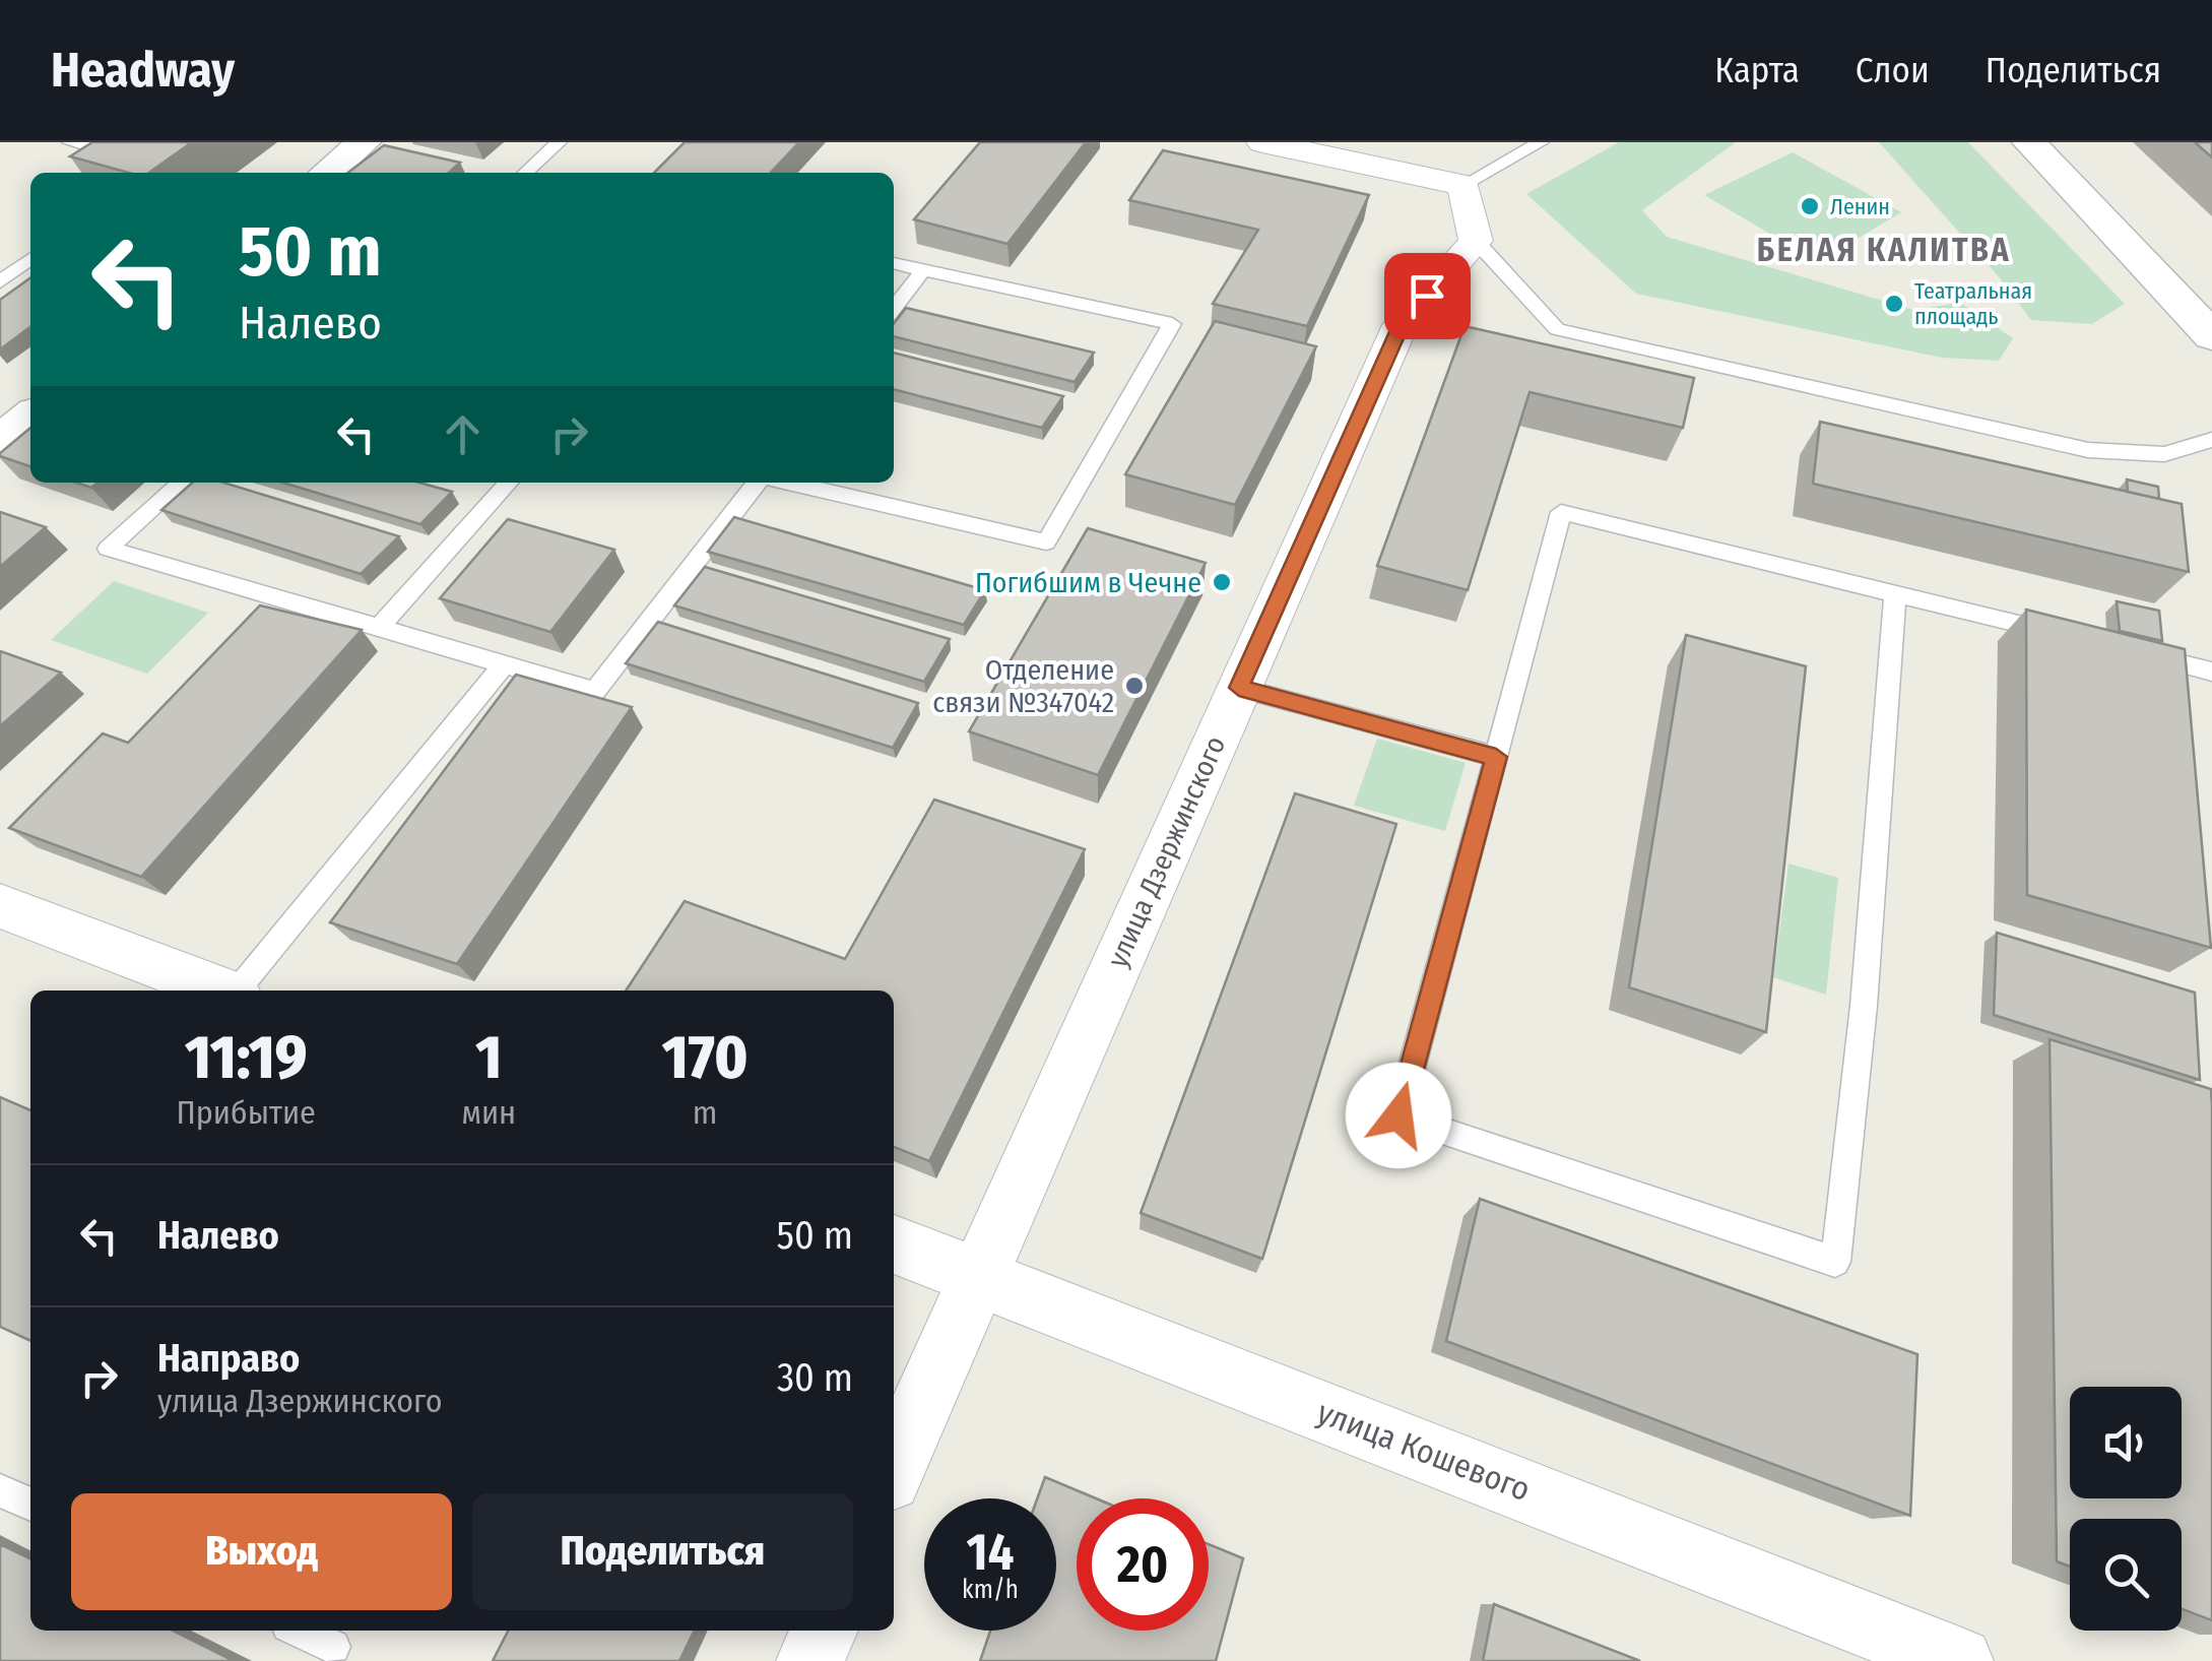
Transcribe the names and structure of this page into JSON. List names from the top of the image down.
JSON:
{
  "streets": {
    "street": ["улица Дзержинского", "улица Кошевого"]
  },
  "crossings": [
    ["улица Дзержинского", "улица Кошевого"]
  ],
  "districts": ["БЕЛАЯ КАЛИТВА"],
  "places": [
    "Ленин",
    "Театральная площадь",
    "Погибшим в Чечне",
    "Отделение связи №347042"
  ],
  "page": {
    "header": "Headway",
    "nav": ["Карта", "Слои", "Поделиться"],
    "turn": ["50 m", "Налево"],
    "eta": [
      "11:19",
      "Прибытие",
      "1",
      "мин",
      "170",
      "m"
    ],
    "list": [
      {
        "name": "Налево",
        "value": "50 m"
      },
      {
        "name": "Направо",
        "note": "улица Дзержинского",
        "value": "30 m"
      }
    ],
    "buttons": ["Выход", "Поделиться"],
    "speed": "14 km/h",
    "limit": "20"
  }
}
